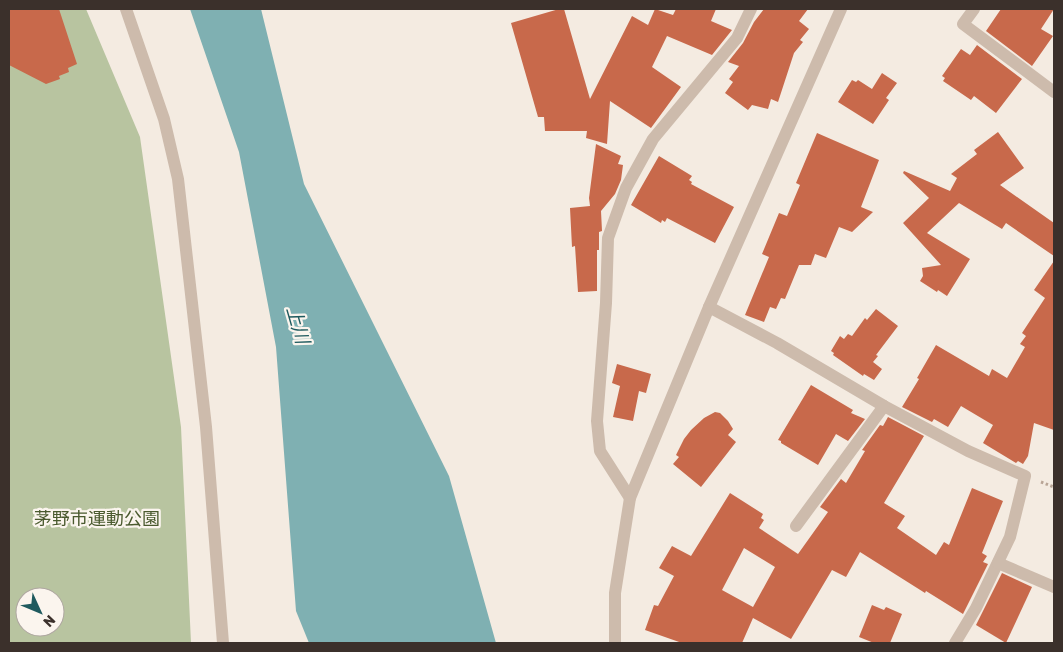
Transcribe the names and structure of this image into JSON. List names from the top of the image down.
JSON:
{
  "water": ["上川"],
  "parks": ["茅野市運動公園"],
  "north": "bottom right"
}
